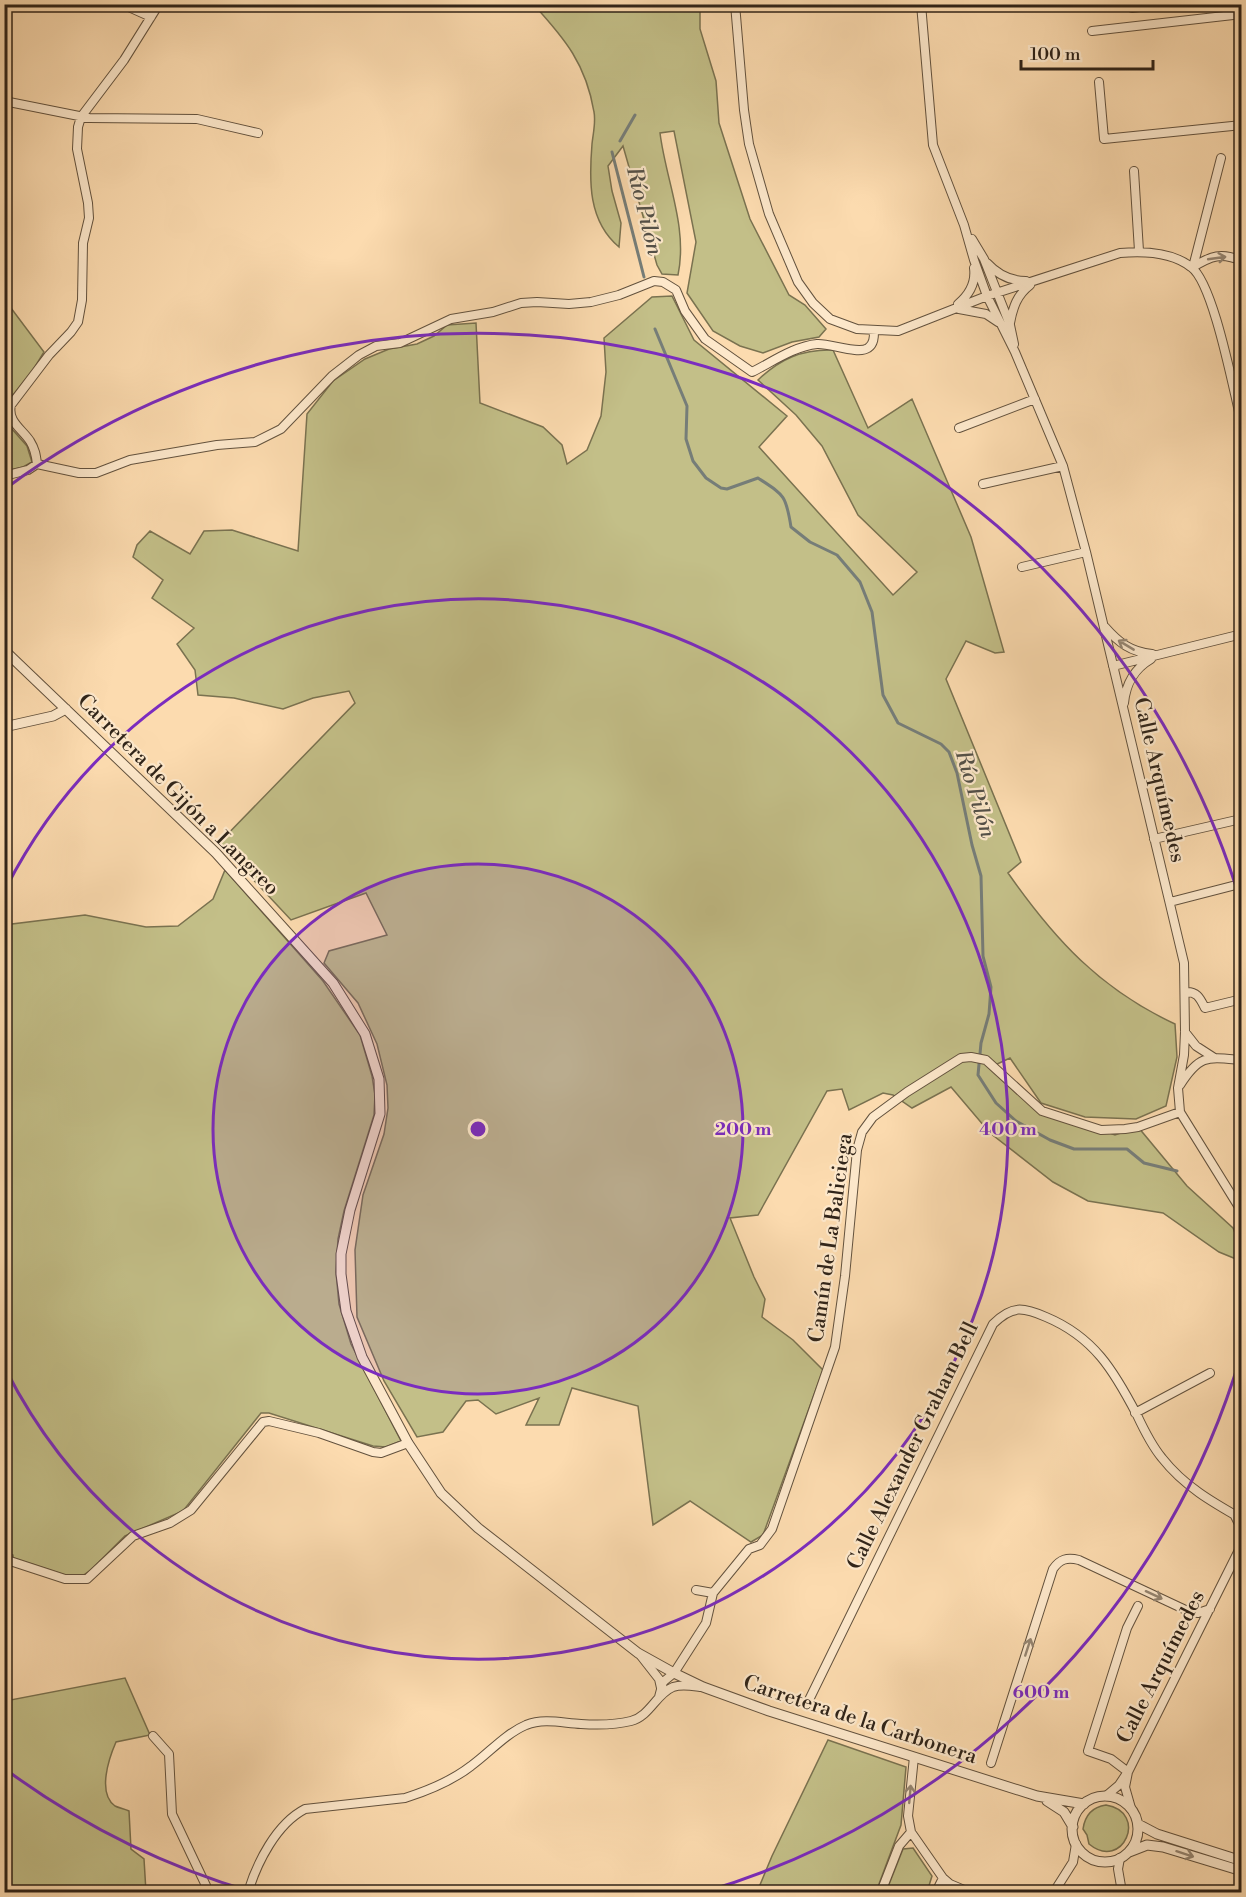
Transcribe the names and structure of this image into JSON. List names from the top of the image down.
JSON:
{
  "streets": {
    "street": [
      "Calle Arquímedes",
      "Carretera de Gijón a Langreo",
      "Camín de La Baliciega",
      "Calle Alexander Graham Bell",
      "Carretera de la Carbonera"
    ]
  },
  "crossings": [
    ["Calle Arquímedes", "Camín de La Baliciega"],
    ["Carretera de Gijón a Langreo", "Camín de La Baliciega"],
    ["Carretera de Gijón a Langreo", "Carretera de la Carbonera"],
    ["Camín de La Baliciega", "Carretera de la Carbonera"]
  ],
  "water": ["Río Pilón"],
  "scale_bar": "100 m",
  "rings": ["200 m", "400 m", "600 m"]
}
